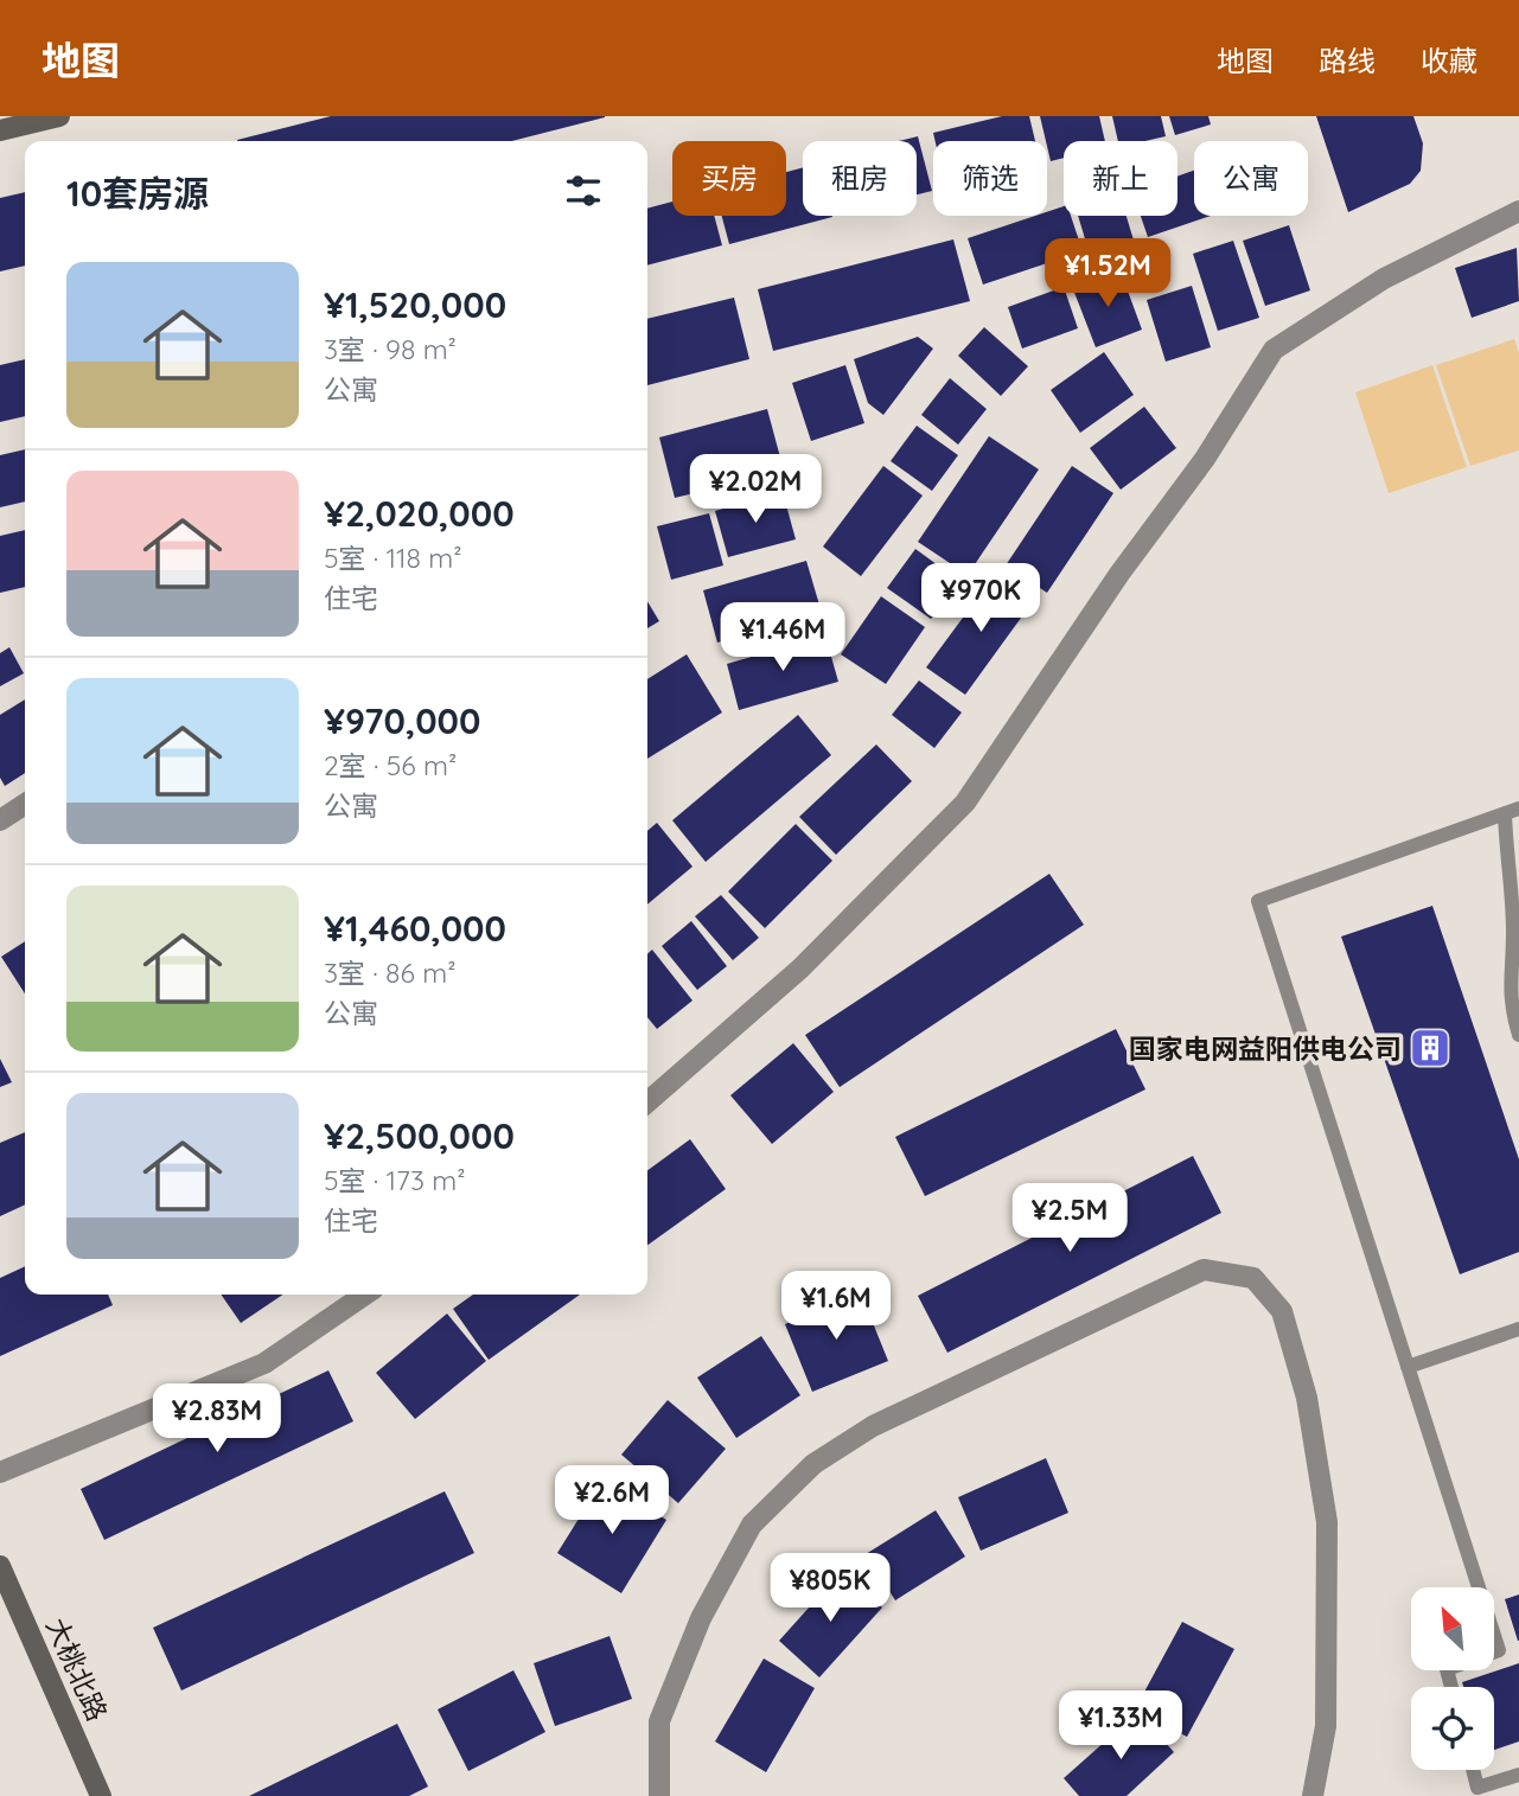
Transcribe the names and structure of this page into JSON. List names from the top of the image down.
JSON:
{
  "streets": {
    "street": ["大桃北路"]
  },
  "places": {
    "building": ["国家电网益阳供电公司"]
  },
  "north": "top left",
  "page": {
    "header": "地图",
    "nav": ["地图", "路线", "收藏"],
    "chip": [
      "买房",
      "租房",
      "筛选",
      "新上",
      "公寓"
    ],
    "heading": "10套房源",
    "price": [
      "¥1.52M",
      "¥2.02M",
      "¥970K",
      "¥1.46M",
      "¥2.5M",
      "¥1.6M",
      "¥2.83M",
      "¥2.6M",
      "¥805K",
      "¥1.33M"
    ],
    "list": [
      {
        "name": "¥1,520,000",
        "note": "3室 · 98 m² · 公寓"
      },
      {
        "name": "¥2,020,000",
        "note": "5室 · 118 m² · 住宅"
      },
      {
        "name": "¥970,000",
        "note": "2室 · 56 m² · 公寓"
      },
      {
        "name": "¥1,460,000",
        "note": "3室 · 86 m² · 公寓"
      },
      {
        "name": "¥2,500,000",
        "note": "5室 · 173 m² · 住宅"
      }
    ]
  }
}
